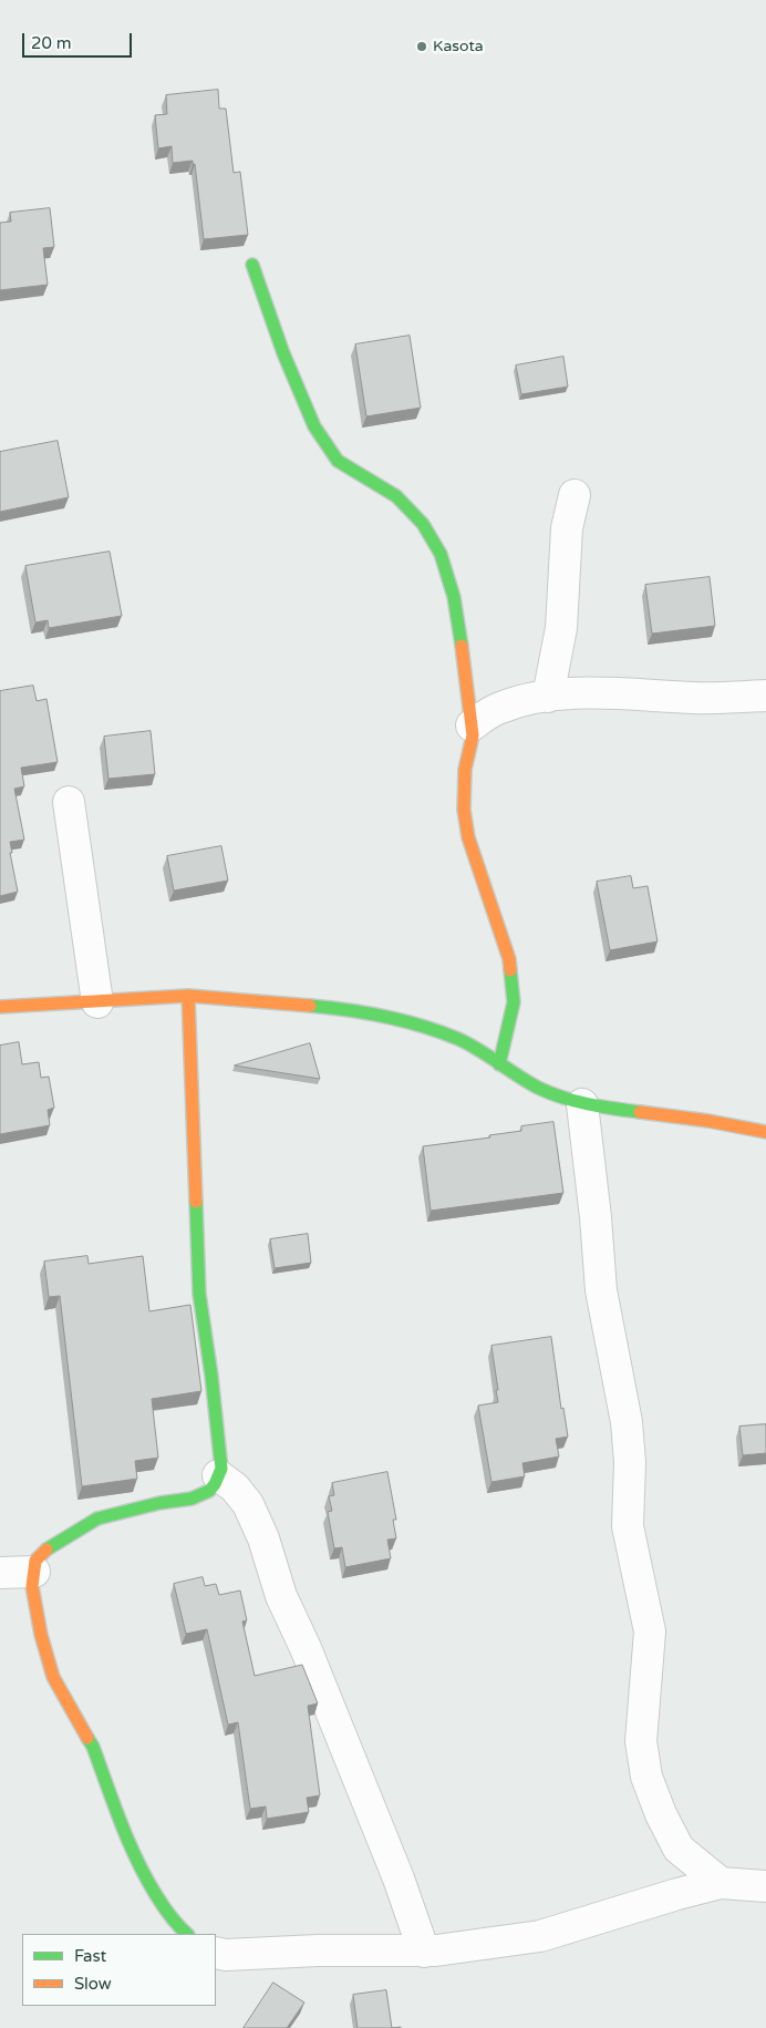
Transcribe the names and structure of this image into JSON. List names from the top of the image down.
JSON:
{
  "places": ["Kasota"],
  "legend": ["Fast", "Slow"],
  "scale_bar": "20 m"
}
